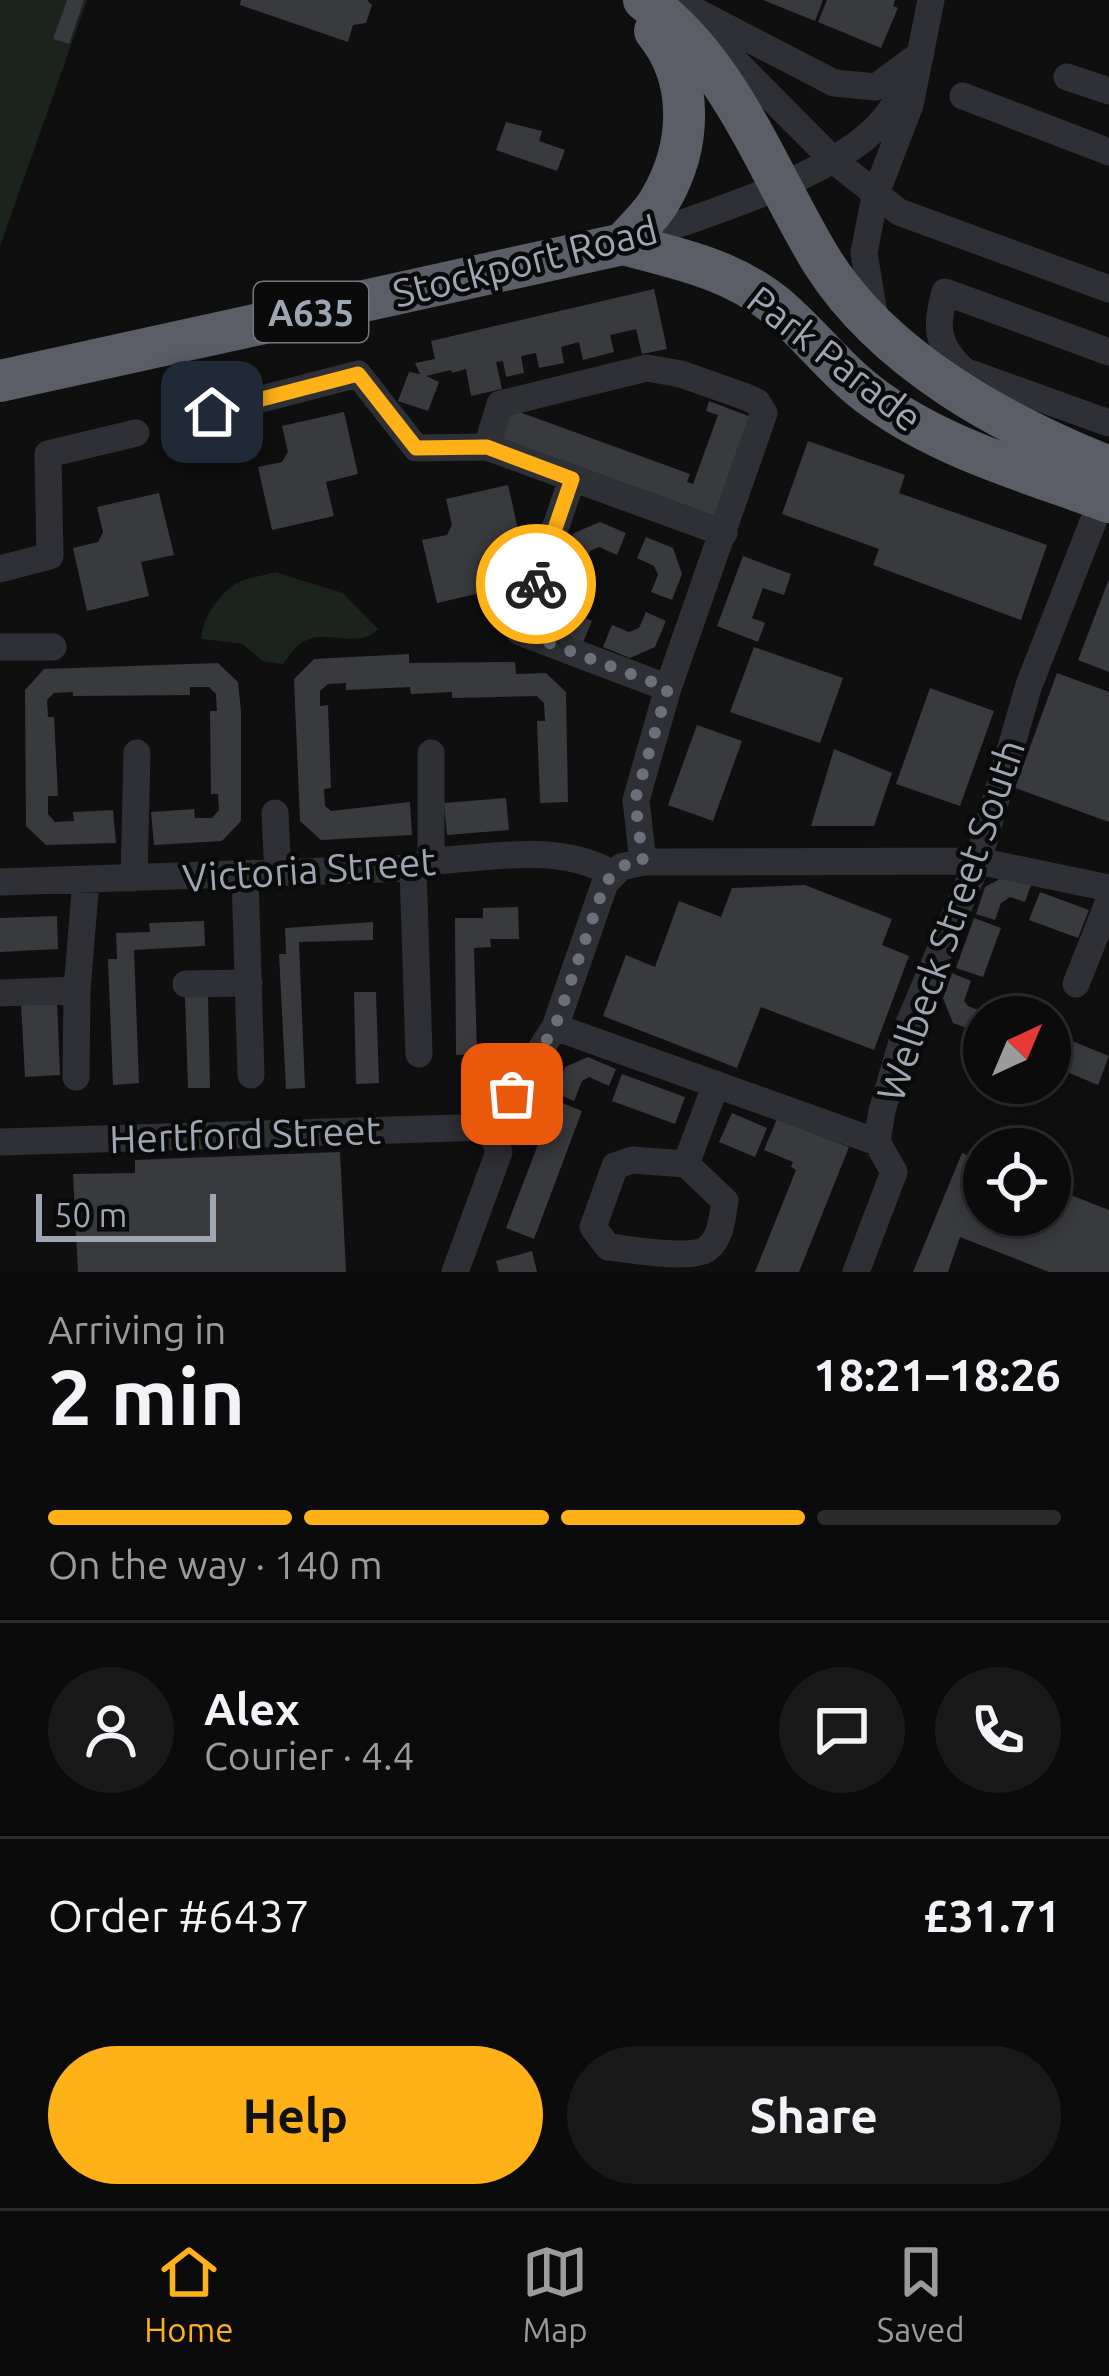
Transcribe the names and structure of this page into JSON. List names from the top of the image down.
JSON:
{
  "streets": {
    "highway": ["Stockport Road", "A635", "Park Parade"],
    "street": ["Victoria Street", "Welbeck Street South", "Hertford Street"]
  },
  "crossings": [
    ["Stockport Road", "Park Parade"],
    ["Park Parade", "Welbeck Street South"]
  ],
  "scale_bar": "50 m",
  "north": "top right",
  "page": {
    "scale": "50 m",
    "heading": ["2 min", "Arriving in", "18:21–18:26"],
    "panel": [
      "Alex",
      "Courier · 4.4",
      "Order #6437",
      "£31.71"
    ],
    "bar": "On the way · 140 m",
    "buttons": ["Help", "Share"],
    "tabs": ["Home", "Map", "Saved"]
  }
}
